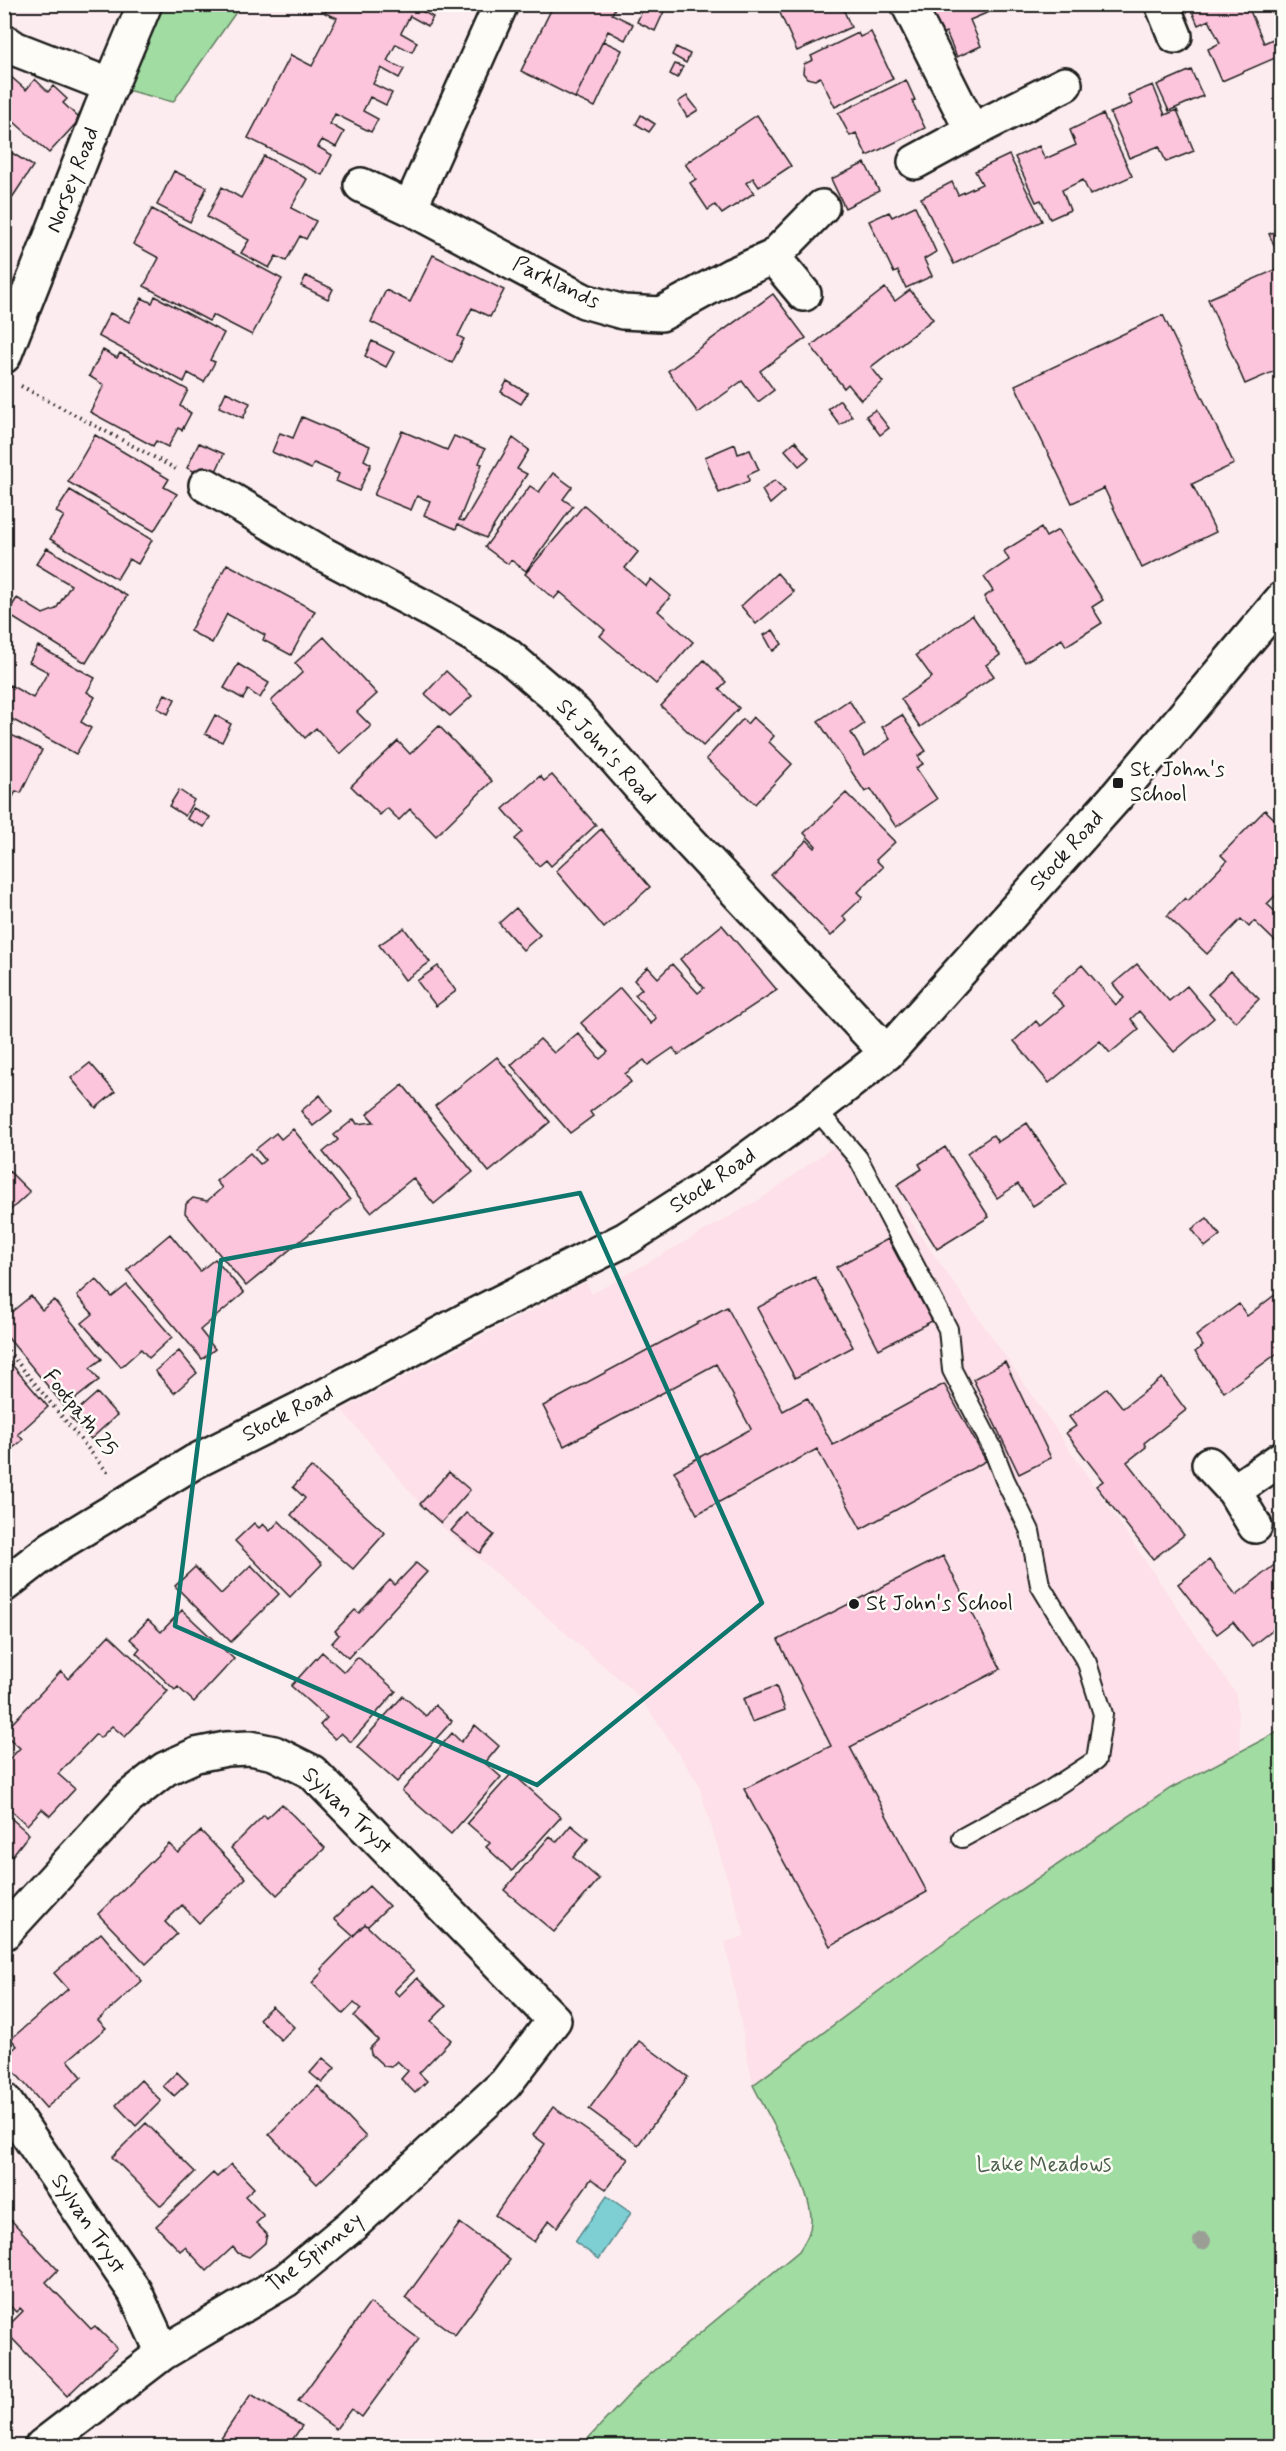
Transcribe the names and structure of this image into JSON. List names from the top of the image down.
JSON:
{
  "streets": {
    "street": [
      "Norsey Road",
      "Parklands",
      "St John's Road",
      "Stock Road",
      "Sylvan Tryst",
      "The Spinney"
    ],
    "path": ["Footpath 25"]
  },
  "crossings": [
    ["St John's Road", "Stock Road"],
    ["Stock Road", "Footpath 25"],
    ["Sylvan Tryst", "The Spinney"]
  ],
  "parks": ["Lake Meadows"],
  "places": {
    "transit": ["St. John's School"],
    "other": ["St John's School"]
  }
}
